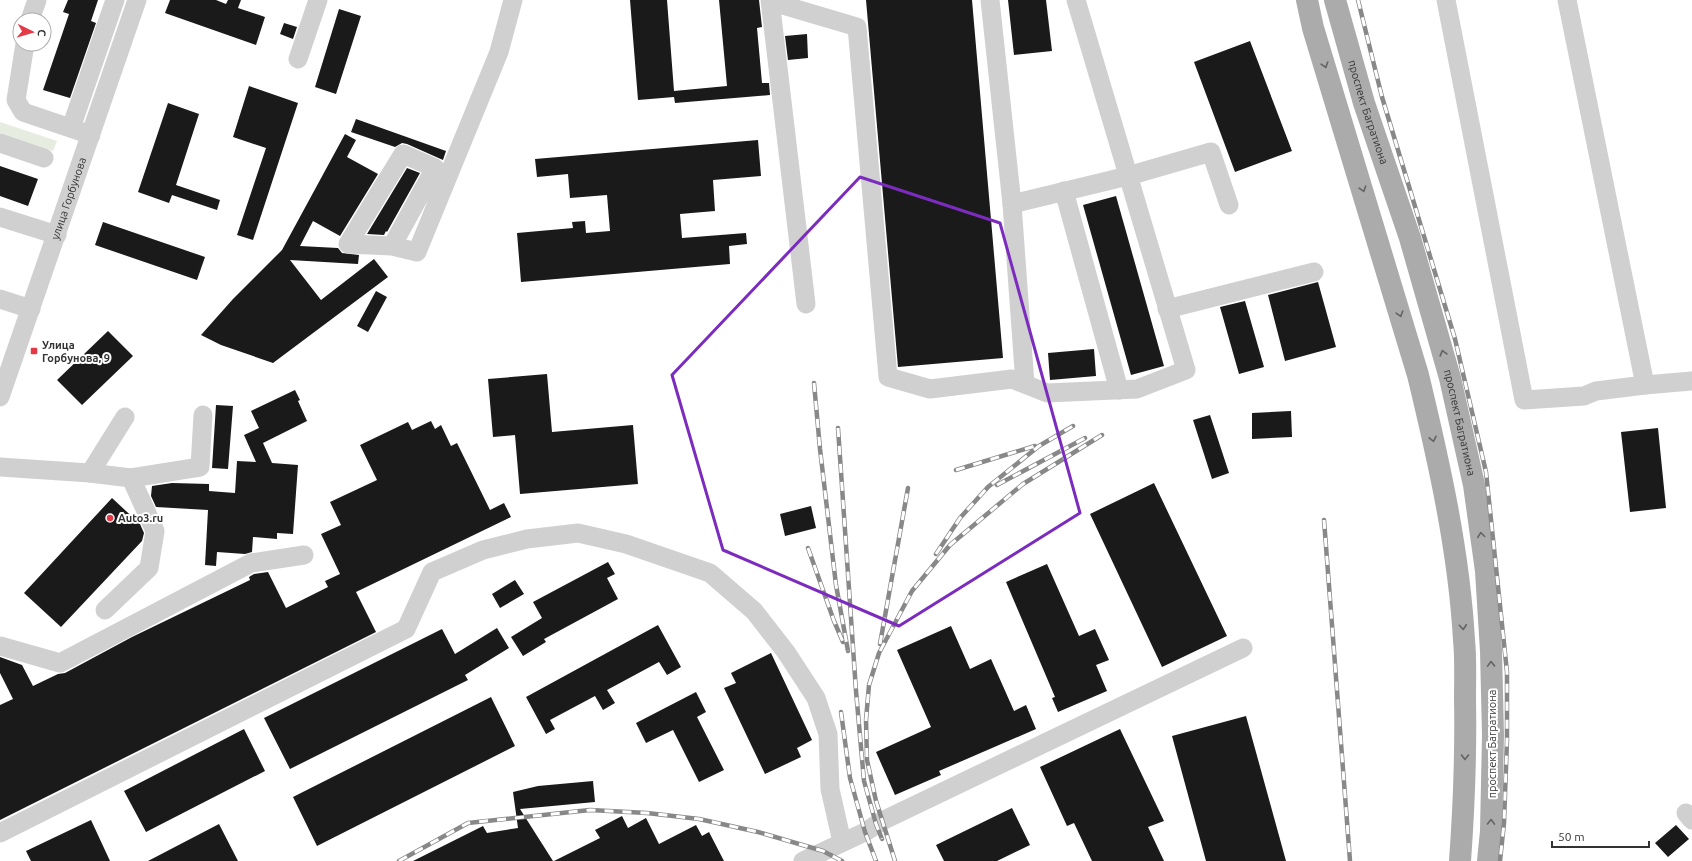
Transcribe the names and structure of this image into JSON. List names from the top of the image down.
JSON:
{
  "streets": {
    "main road": ["проспект Багратиона"],
    "street": ["улица Горбунова"]
  },
  "places": {
    "transit": ["Улица Горбунова, 9"],
    "other": ["Auto3.ru"]
  },
  "scale_bar": "50 m",
  "north": "right"
}
